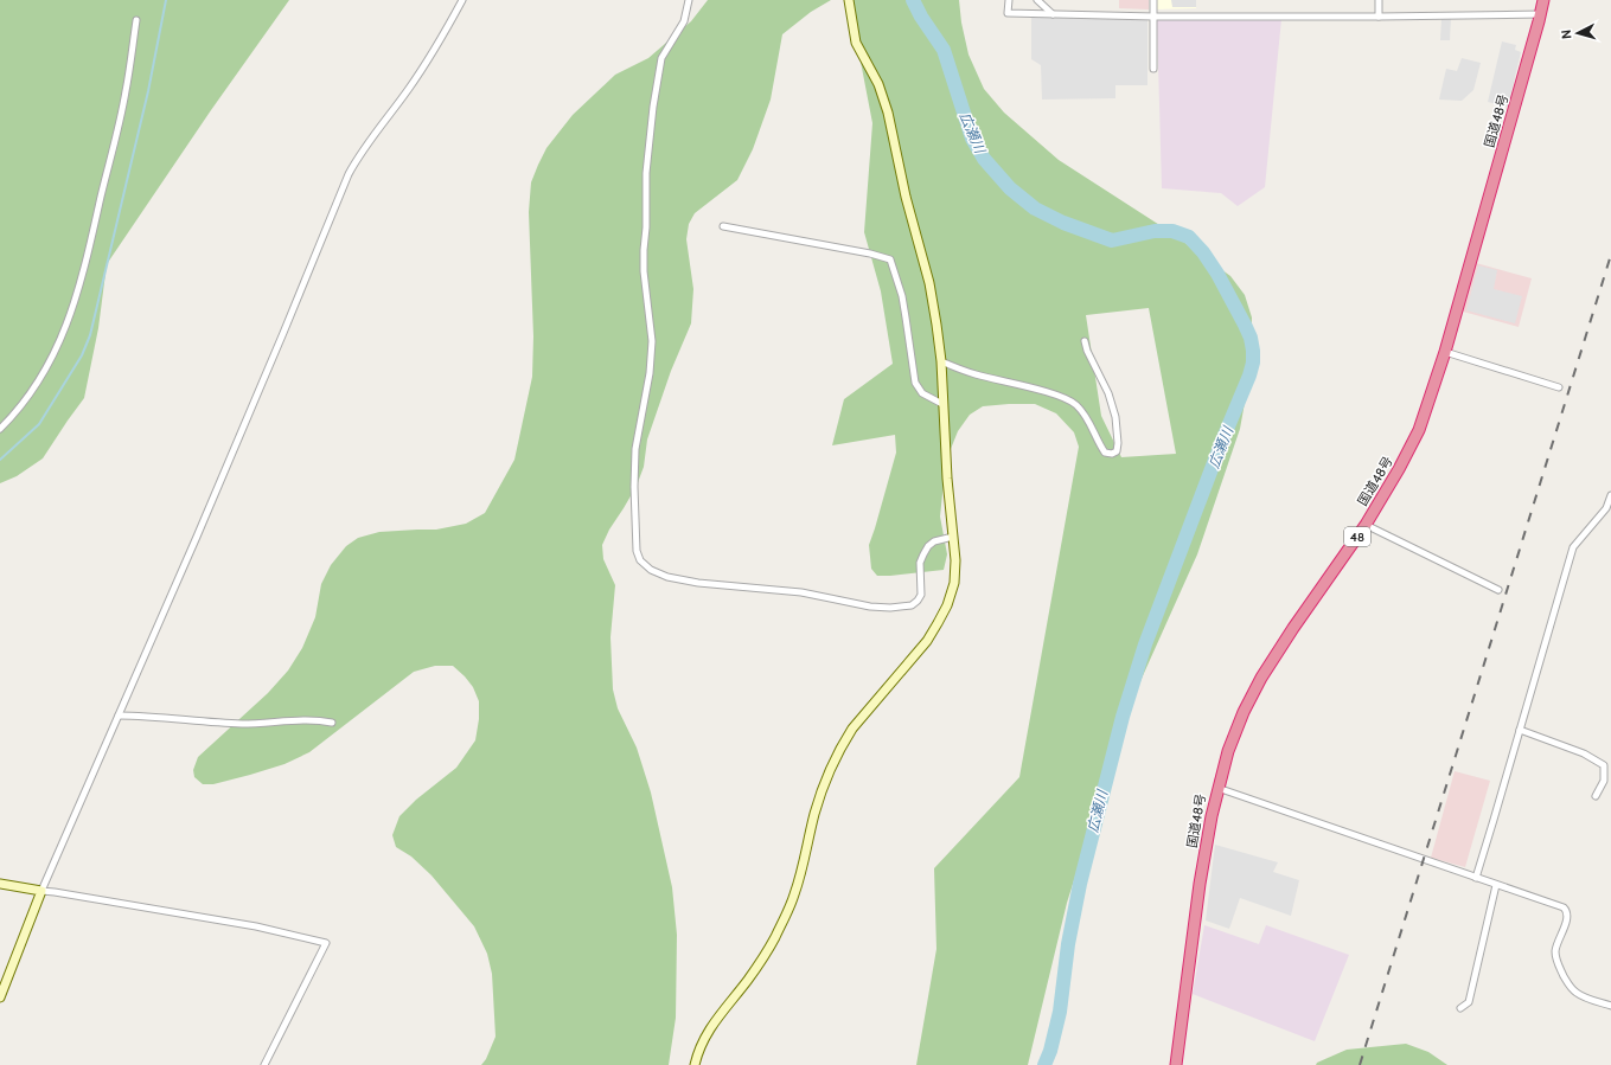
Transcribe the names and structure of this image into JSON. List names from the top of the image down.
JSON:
{
  "streets": {
    "highway": ["国道48号", "48"]
  },
  "water": ["広瀬川"],
  "north": "left"
}
